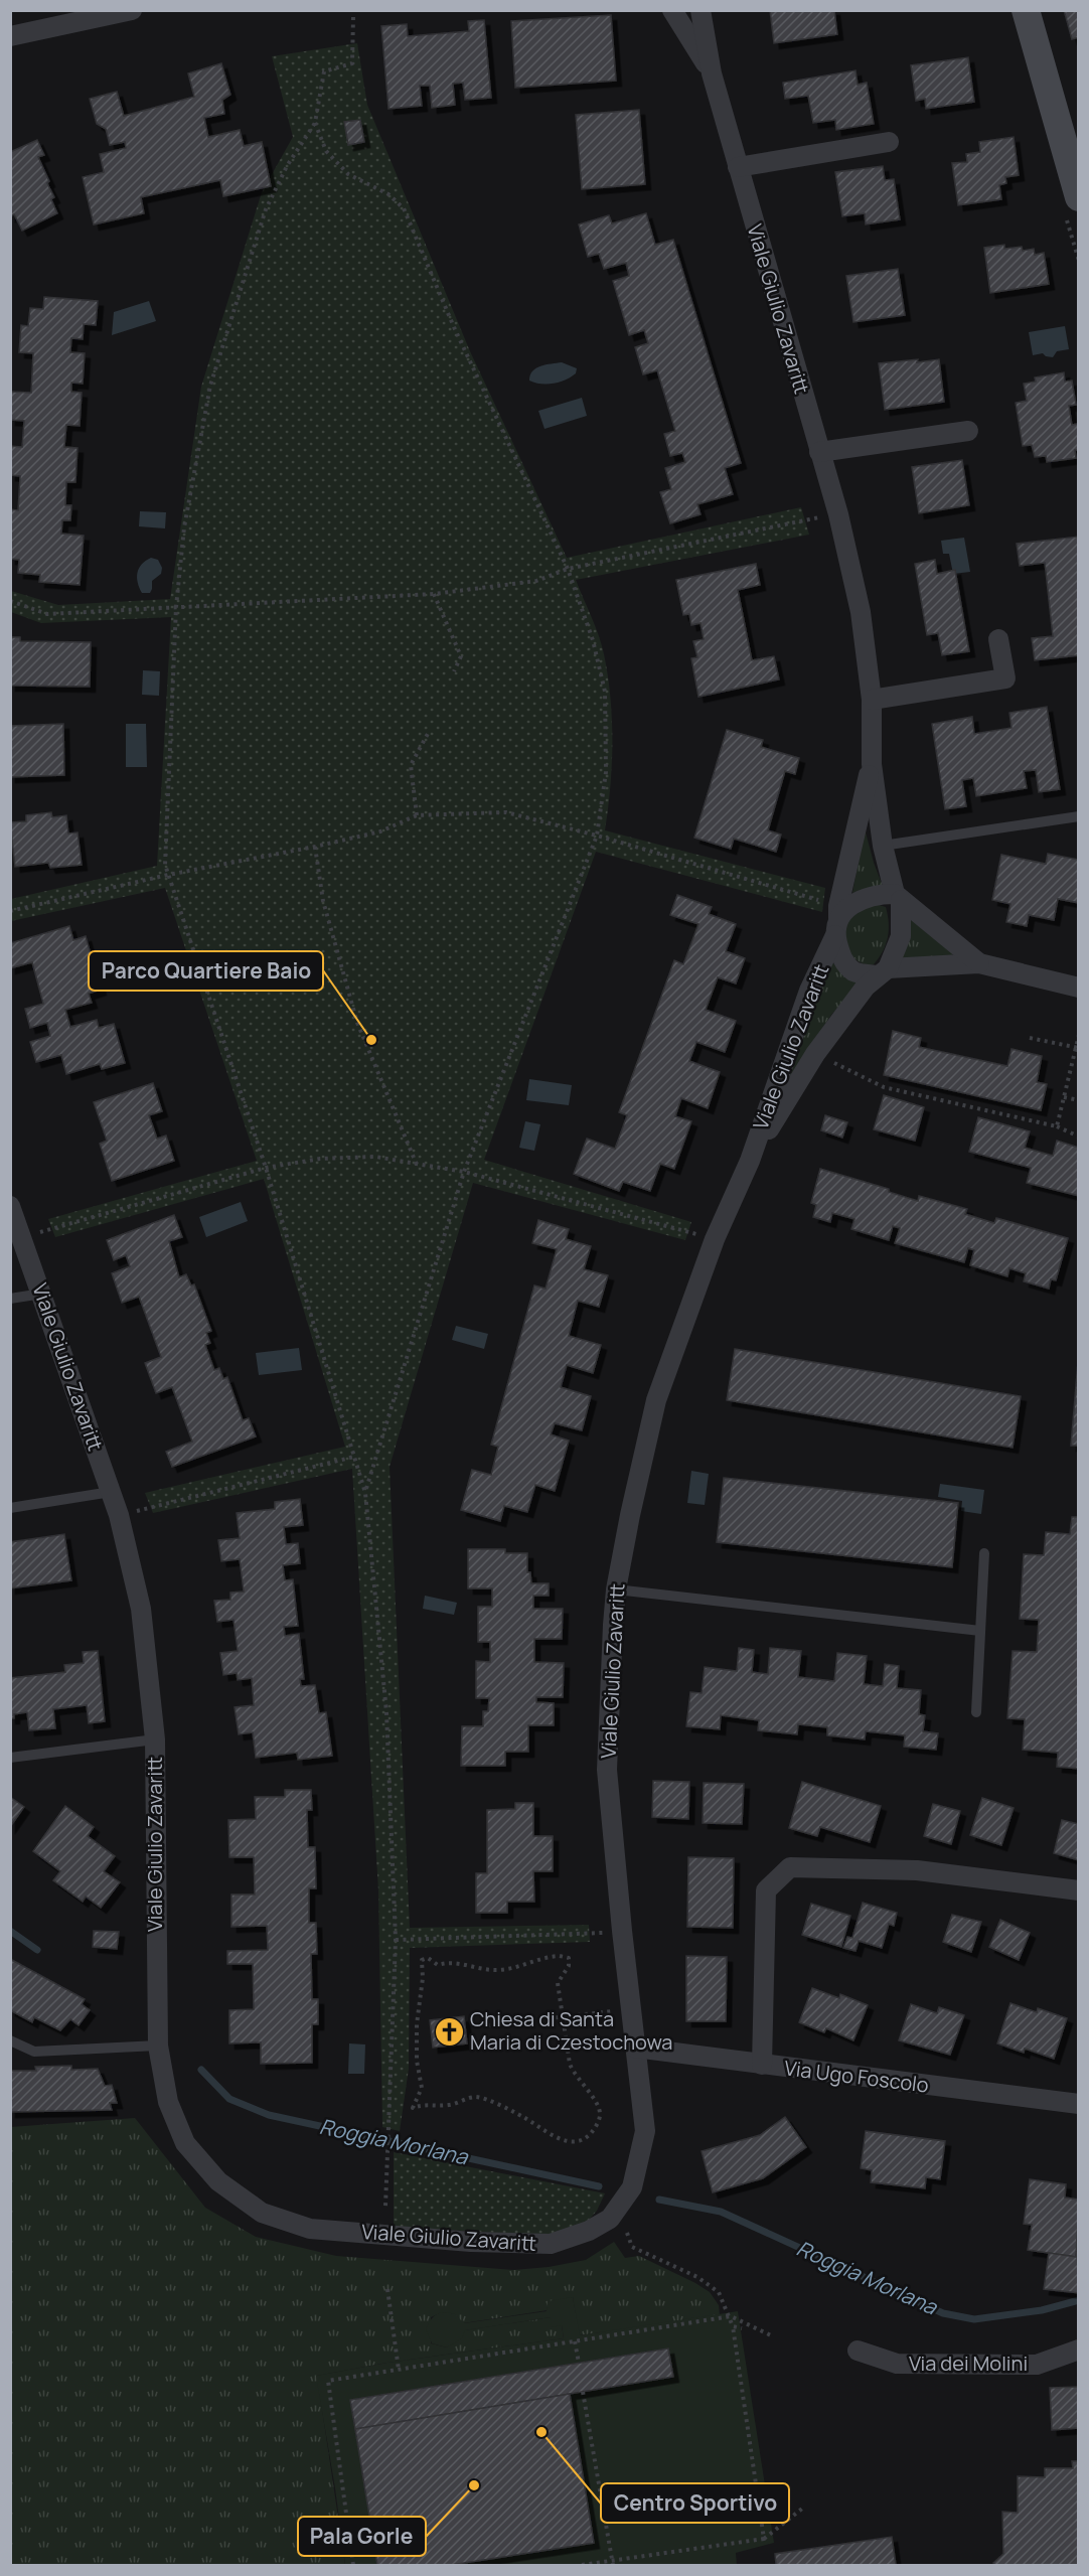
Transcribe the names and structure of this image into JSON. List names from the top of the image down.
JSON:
{
  "streets": {
    "street": ["Viale Giulio Zavaritt", "Via Ugo Foscolo", "Via dei Molini"]
  },
  "crossings": [
    ["Viale Giulio Zavaritt", "Via Ugo Foscolo"]
  ],
  "water": ["Roggia Morlana"],
  "places": {
    "other": ["Parco Quartiere Baio", "Centro Sportivo", "Pala Gorle"],
    "church": ["Chiesa di Santa Maria di Czestochowa"]
  }
}
